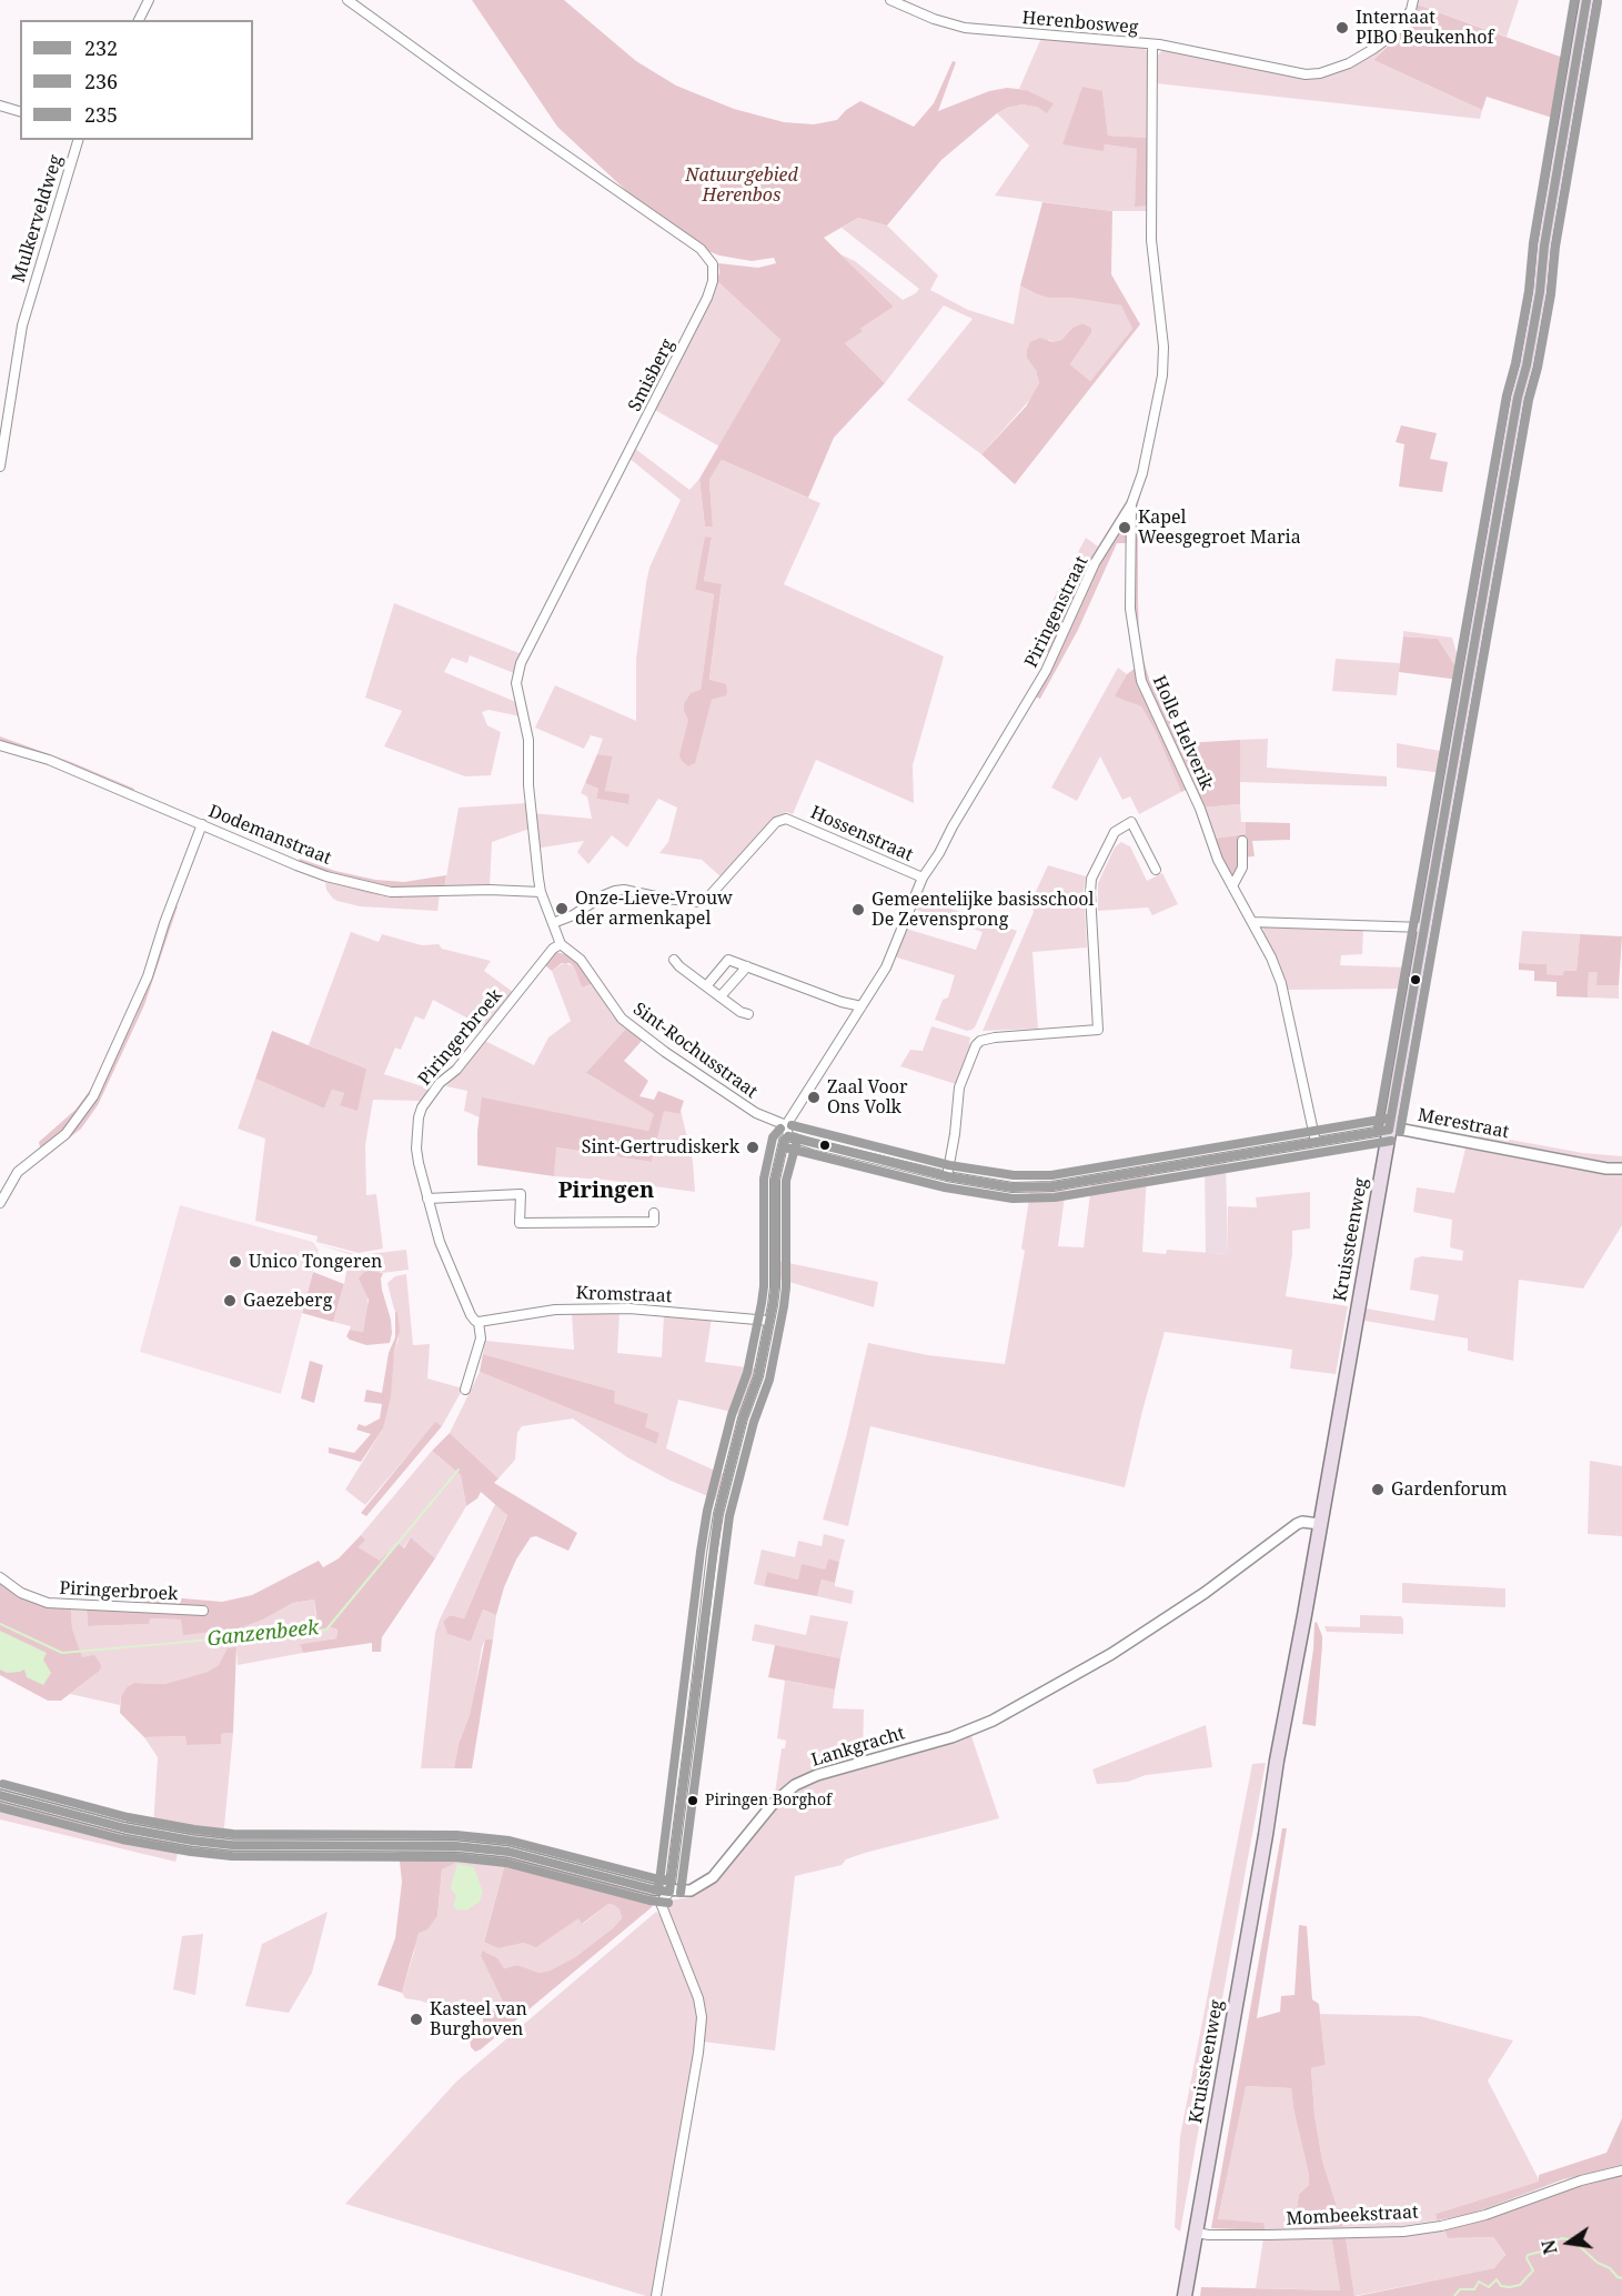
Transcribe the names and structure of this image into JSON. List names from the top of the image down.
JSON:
{
  "streets": {
    "main road": ["Kruissteenweg"],
    "street": [
      "Herenbosweg",
      "Mulkerveldweg",
      "Smisberg",
      "Piringenstraat",
      "Holle Helverik",
      "Hossenstraat",
      "Dodemanstraat",
      "Piringerbroek",
      "Sint-Rochusstraat",
      "Merestraat",
      "Kromstraat",
      "Lankgracht",
      "Mombeekstraat"
    ]
  },
  "crossings": [
    ["Herenbosweg", "Piringenstraat"],
    ["Smisberg", "Hossenstraat"],
    ["Smisberg", "Dodemanstraat"],
    ["Smisberg", "Sint-Rochusstraat"],
    ["Piringenstraat", "Holle Helverik"],
    ["Piringenstraat", "Hossenstraat"],
    ["Piringenstraat", "Sint-Rochusstraat"],
    ["Holle Helverik", "Merestraat"],
    ["Hossenstraat", "Sint-Rochusstraat"],
    ["Piringerbroek", "Sint-Rochusstraat"],
    ["Piringerbroek", "Kromstraat"],
    ["Merestraat", "Kruissteenweg"],
    ["Kruissteenweg", "Lankgracht"],
    ["Kruissteenweg", "Mombeekstraat"]
  ],
  "districts": ["Piringen"],
  "water": ["Ganzenbeek"],
  "parks": ["Natuurgebied Herenbos"],
  "places": [
    "Internaat PIBO Beukenhof",
    "Kapel Weesgegroet Maria",
    "Onze-Lieve-Vrouw der armenkapel",
    "Gemeentelijke basisschool De Zevensprong",
    "Zaal Voor Ons Volk",
    "Sint-Gertrudiskerk",
    "Unico Tongeren",
    "Gaezeberg",
    "Gardenforum",
    "Piringen Borghof",
    "Kasteel van Burghoven"
  ],
  "lines": ["transit line 232", "transit line 235", "transit line 236"],
  "legend": ["232", "236", "235"],
  "north": "left"
}
